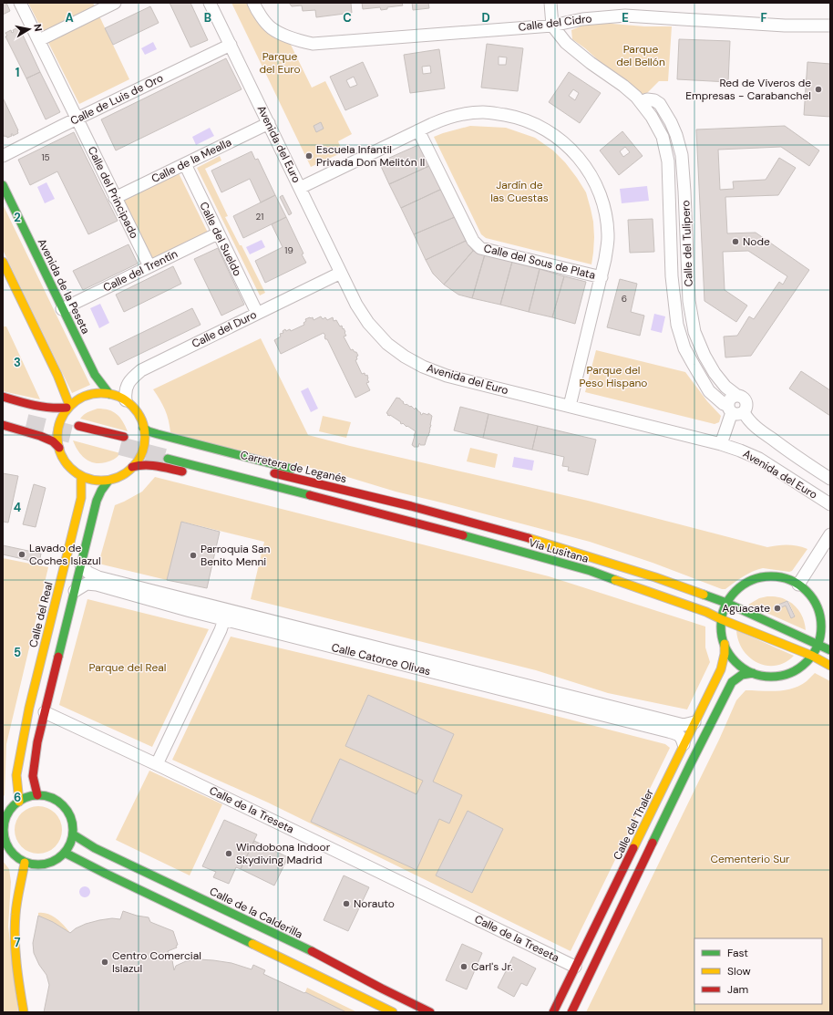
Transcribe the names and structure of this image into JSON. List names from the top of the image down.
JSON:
{
  "streets": {
    "street": [
      "Calle del Cidro",
      "Calle de Luis de Oro",
      "Avenida del Euro",
      "Calle de la Mealla",
      "Calle del Principado",
      "Calle del Sueldo",
      "Calle del Tulipero",
      "Calle del Sous de Plata",
      "Calle del Trentín",
      "Avenida de la Peseta",
      "Calle del Duro",
      "Carretera de Leganés",
      "Vía Lusitana",
      "Calle del Real",
      "Calle Catorce Olivas",
      "Calle de la Treseta",
      "Calle del Thaler",
      "Calle de la Calderilla"
    ]
  },
  "crossings": [
    ["Calle del Cidro", "Calle del Tulipero"],
    ["Calle de Luis de Oro", "Avenida del Euro"],
    ["Calle de Luis de Oro", "Calle del Principado"],
    ["Avenida del Euro", "Calle de la Mealla"],
    ["Avenida del Euro", "Calle del Duro"],
    ["Calle de la Mealla", "Calle del Principado"],
    ["Calle de la Mealla", "Calle del Sueldo"],
    ["Calle del Principado", "Calle del Trentín"],
    ["Calle del Sueldo", "Calle del Trentín"],
    ["Calle del Sueldo", "Calle del Duro"],
    ["Calle del Trentín", "Avenida de la Peseta"],
    ["Avenida de la Peseta", "Calle del Duro"],
    ["Avenida de la Peseta", "Calle del Real"],
    ["Calle del Duro", "Calle del Real"],
    ["Carretera de Leganés", "Vía Lusitana"],
    ["Calle del Real", "Calle de la Calderilla"],
    ["Calle Catorce Olivas", "Calle del Thaler"],
    ["Calle de la Treseta", "Calle del Thaler"]
  ],
  "parks": [
    "Parque del Bellón",
    "Parque del Euro",
    "Jardín de las Cuestas",
    "Parque del Peso Hispano",
    "Parque del Real",
    "Cementerio Sur"
  ],
  "places": [
    "Red de Viveros de Empresas - Carabanchel",
    "Escuela Infantil Privada Don Melitón II",
    "Node",
    "Lavado de Coches Islazul",
    "Parroquia San Benito Menni",
    "Aguacate",
    "Windobona Indoor Skydiving Madrid",
    "Norauto",
    "Centro Comercial Islazul",
    "Carl's Jr."
  ],
  "house_numbers": [
    "15",
    "21",
    "19",
    "6"
  ],
  "legend": ["Fast", "Slow", "Jam"],
  "north": "right",
  "grid": {
    "columns": [
      "A",
      "B",
      "C",
      "D",
      "E",
      "F"
    ],
    "rows": [
      "1",
      "2",
      "3",
      "4",
      "5",
      "6",
      "7"
    ]
  }
}
